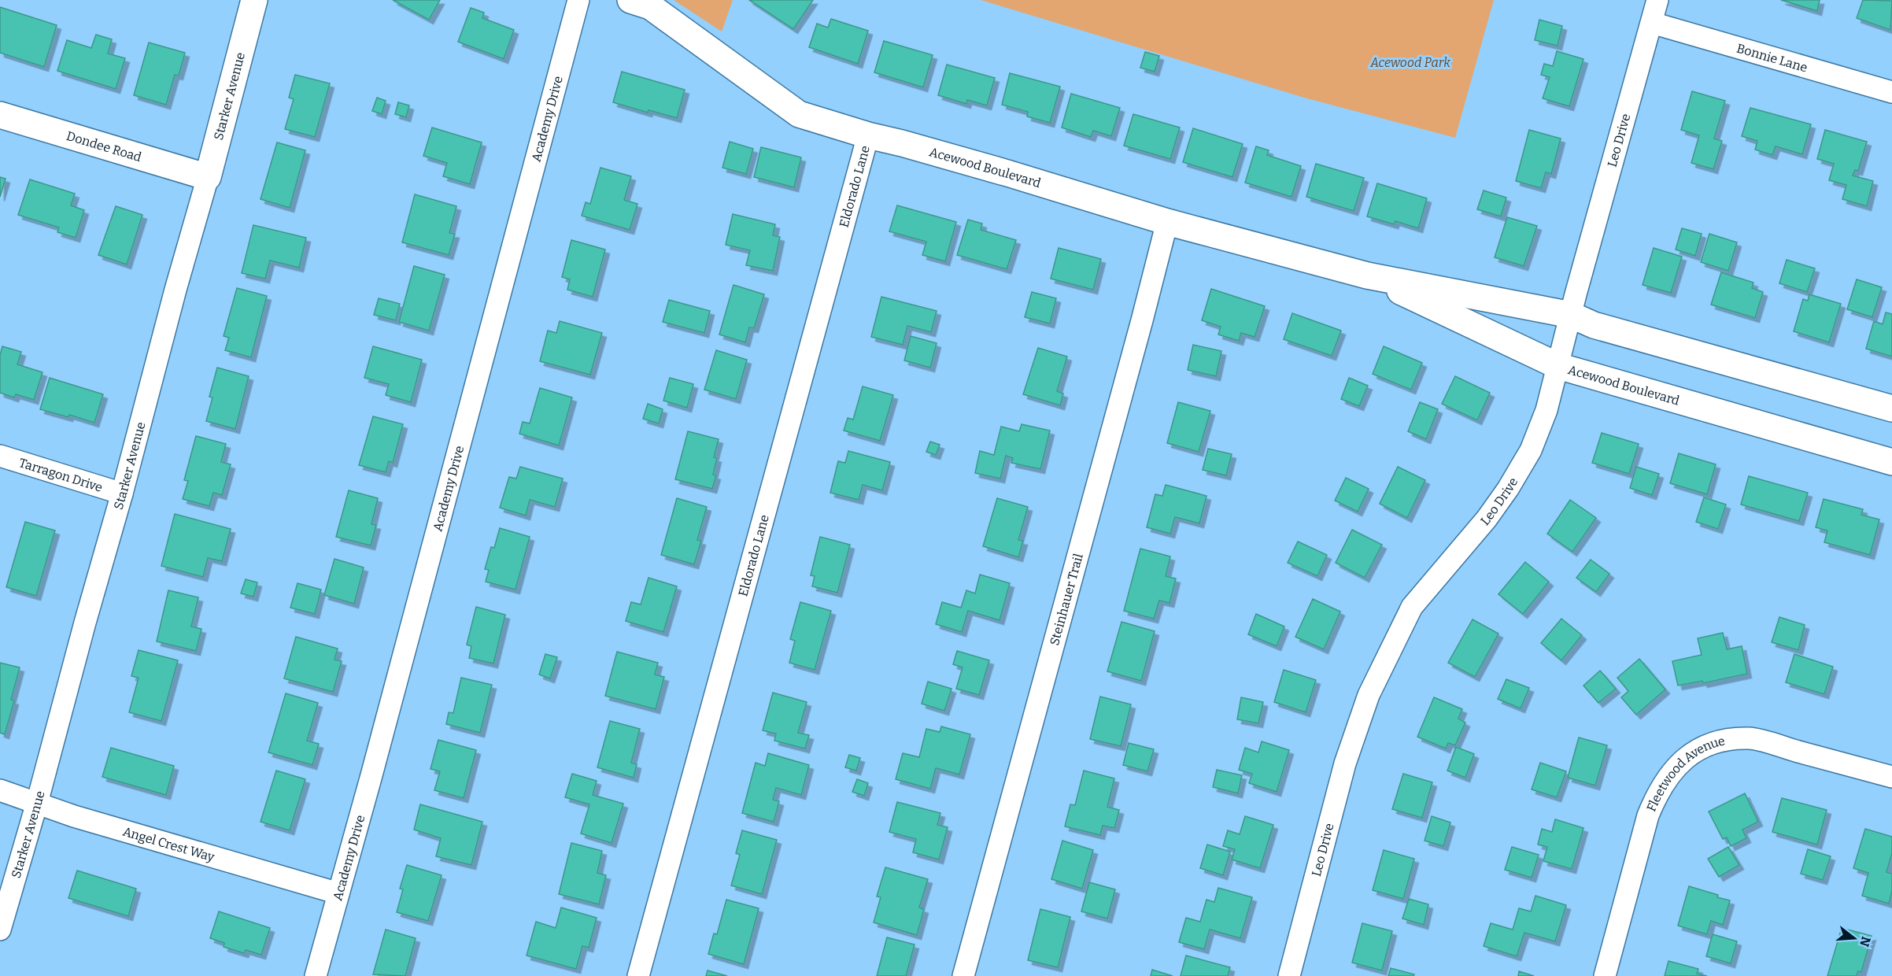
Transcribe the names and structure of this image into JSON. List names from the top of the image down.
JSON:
{
  "streets": {
    "street": [
      "Bonnie Lane",
      "Starker Avenue",
      "Academy Drive",
      "Leo Drive",
      "Dondee Road",
      "Acewood Boulevard",
      "Eldorado Lane",
      "Tarragon Drive",
      "Steinhauer Trail",
      "Fleetwood Avenue",
      "Angel Crest Way"
    ]
  },
  "crossings": [
    ["Bonnie Lane", "Leo Drive"],
    ["Starker Avenue", "Dondee Road"],
    ["Starker Avenue", "Tarragon Drive"],
    ["Starker Avenue", "Angel Crest Way"],
    ["Academy Drive", "Angel Crest Way"],
    ["Leo Drive", "Acewood Boulevard"],
    ["Acewood Boulevard", "Eldorado Lane"],
    ["Acewood Boulevard", "Steinhauer Trail"]
  ],
  "parks": ["Acewood Park"],
  "north": "right"
}
